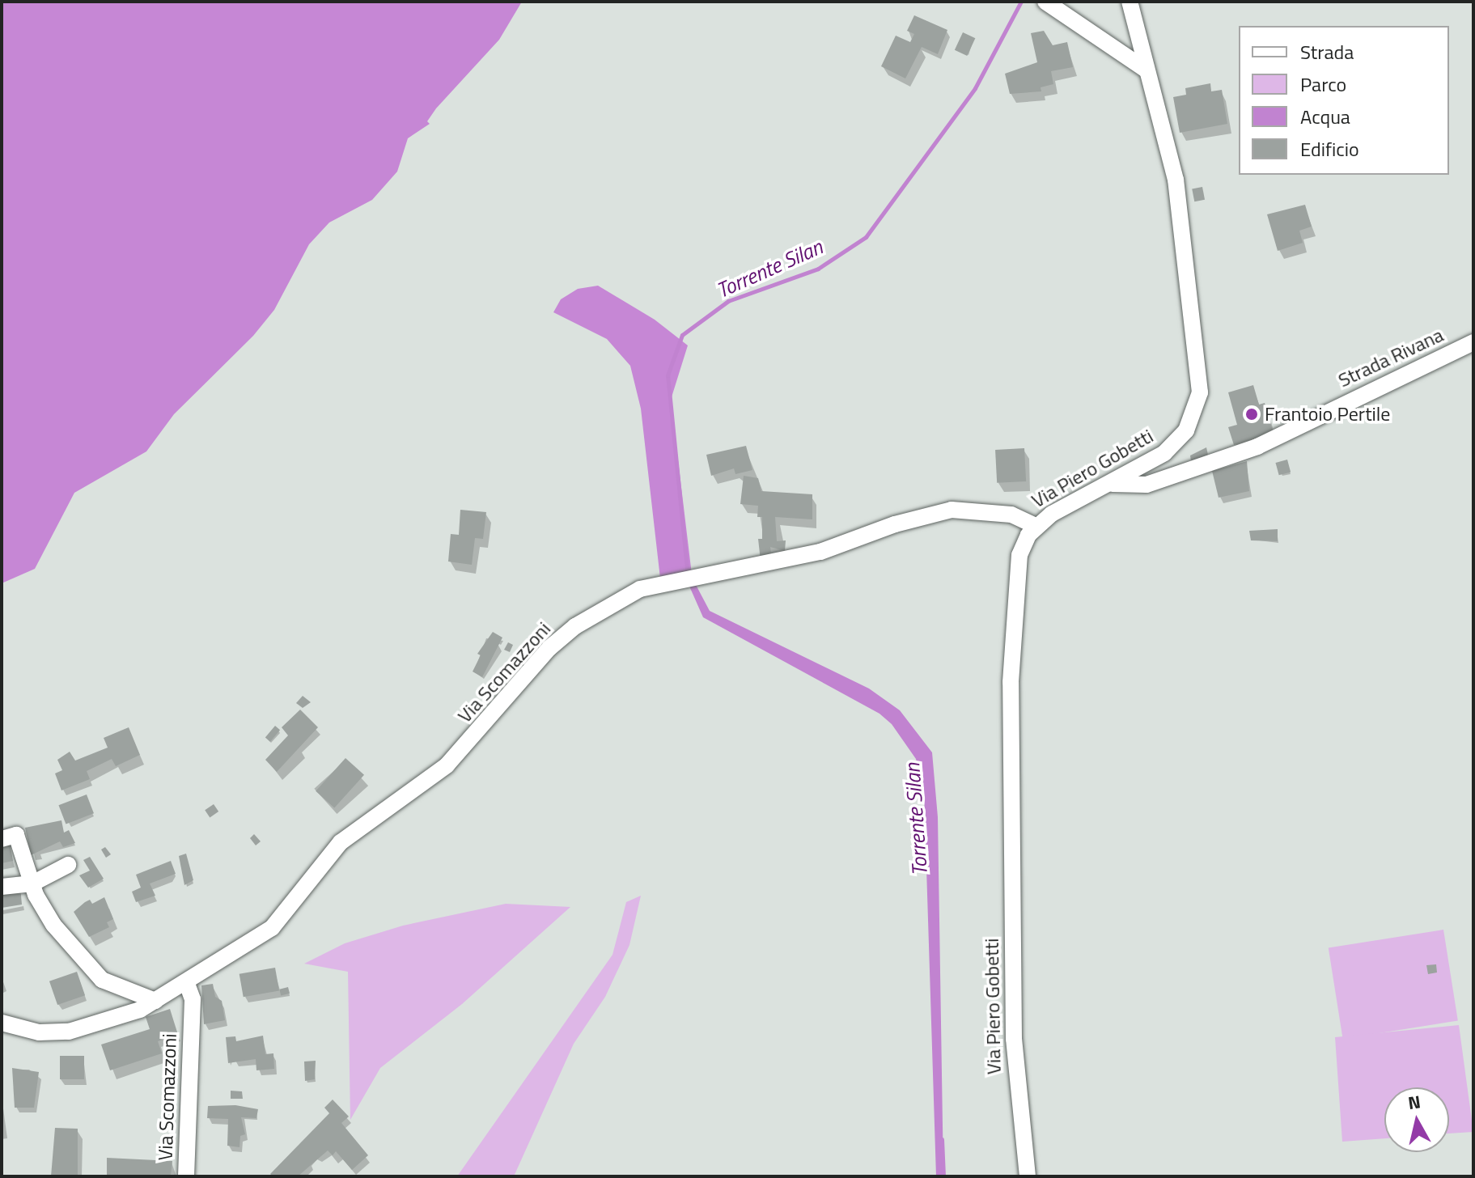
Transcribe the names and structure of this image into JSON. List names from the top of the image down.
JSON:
{
  "streets": {
    "street": ["Strada Rivana", "Via Piero Gobetti", "Via Scomazzoni"]
  },
  "crossings": [
    ["Strada Rivana", "Via Piero Gobetti"],
    ["Via Piero Gobetti", "Via Scomazzoni"]
  ],
  "water": ["Torrente Silan"],
  "places": ["Frantoio Pertile"],
  "legend": [
    "Strada",
    "Parco",
    "Acqua",
    "Edificio"
  ],
  "north": "top"
}
